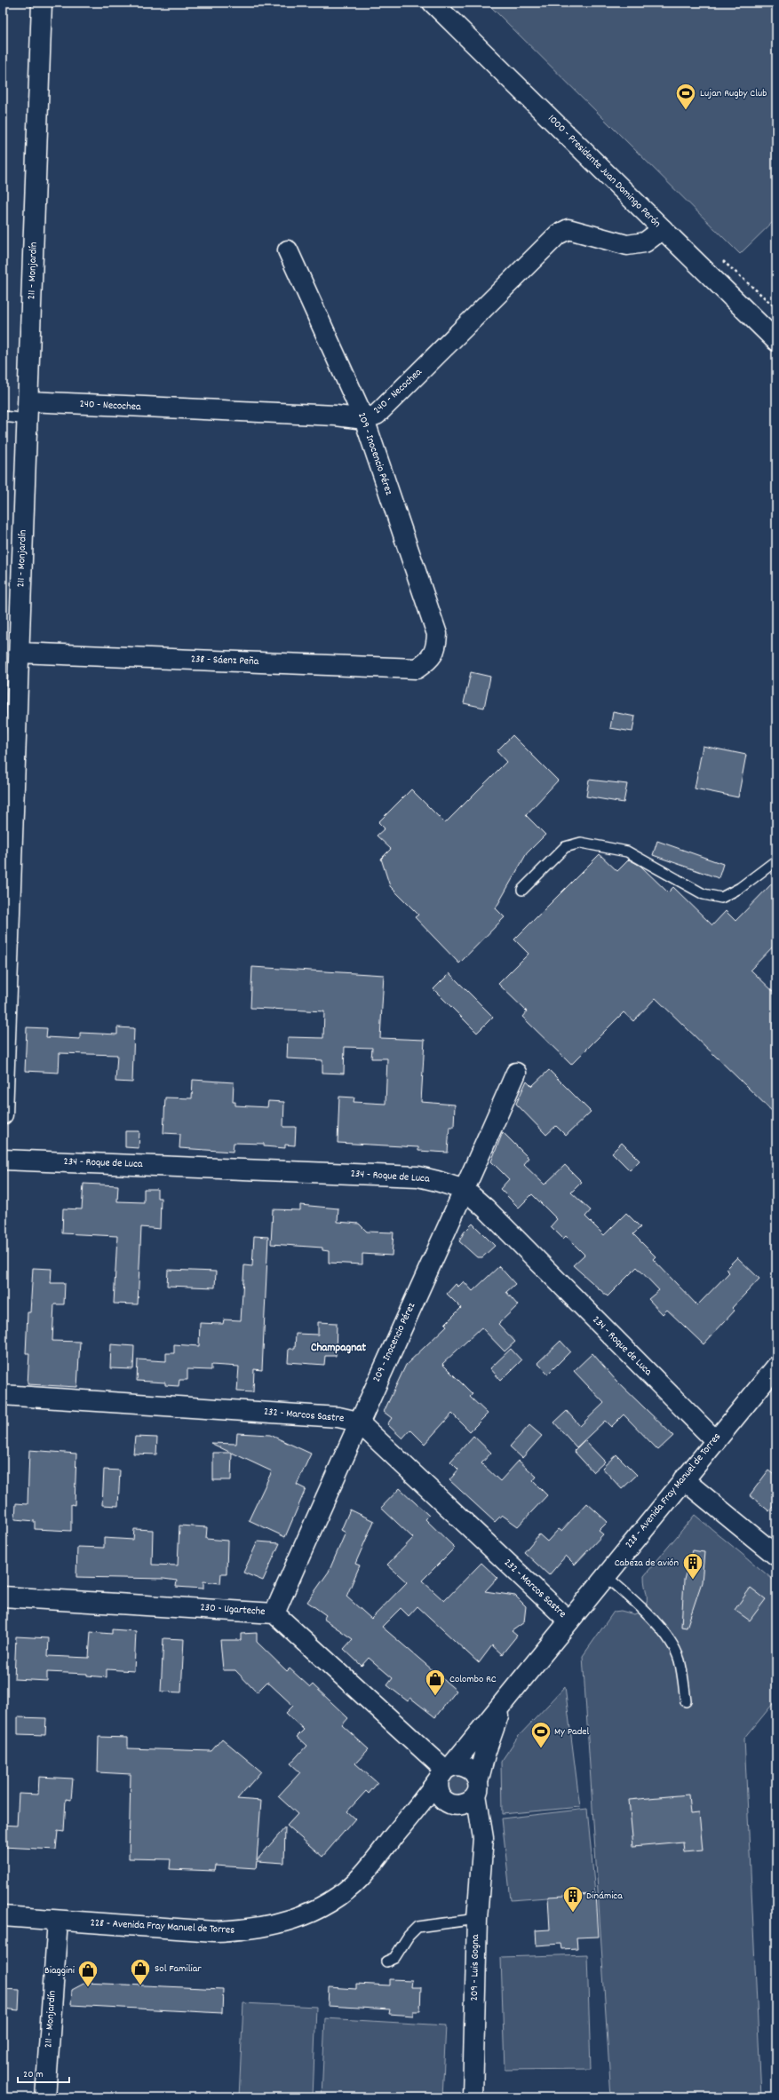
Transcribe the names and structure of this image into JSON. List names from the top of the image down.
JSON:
{
  "streets": {
    "street": [
      "1000 - Presidente Juan Domingo Perón",
      "211 - Monjardín",
      "240 - Necochea",
      "209 - Inocencio Pérez",
      "238 - Sáenz Peña",
      "234 - Roque de Luca",
      "232 - Marcos Sastre",
      "228 - Avenida Fray Manuel de Torres",
      "230 - Ugarteche",
      "209 - Luis Gogna"
    ]
  },
  "crossings": [
    ["1000 - Presidente Juan Domingo Perón", "240 - Necochea"],
    ["211 - Monjardín", "240 - Necochea"],
    ["211 - Monjardín", "238 - Sáenz Peña"],
    ["211 - Monjardín", "228 - Avenida Fray Manuel de Torres"],
    ["240 - Necochea", "209 - Inocencio Pérez"],
    ["209 - Inocencio Pérez", "238 - Sáenz Peña"],
    ["209 - Inocencio Pérez", "234 - Roque de Luca"],
    ["209 - Inocencio Pérez", "232 - Marcos Sastre"],
    ["209 - Inocencio Pérez", "230 - Ugarteche"],
    ["234 - Roque de Luca", "228 - Avenida Fray Manuel de Torres"],
    ["232 - Marcos Sastre", "228 - Avenida Fray Manuel de Torres"],
    ["228 - Avenida Fray Manuel de Torres", "230 - Ugarteche"],
    ["228 - Avenida Fray Manuel de Torres", "209 - Luis Gogna"],
    ["230 - Ugarteche", "209 - Luis Gogna"]
  ],
  "districts": ["Champagnat"],
  "places": {
    "sports": ["Lujan Rugby Club", "My Padel"],
    "building": ["Cabeza de avión", "Dinámica"],
    "shop": ["Colombo RC", "Sol Familiar", "Biaggini"]
  },
  "scale_bar": "20 m"
}
